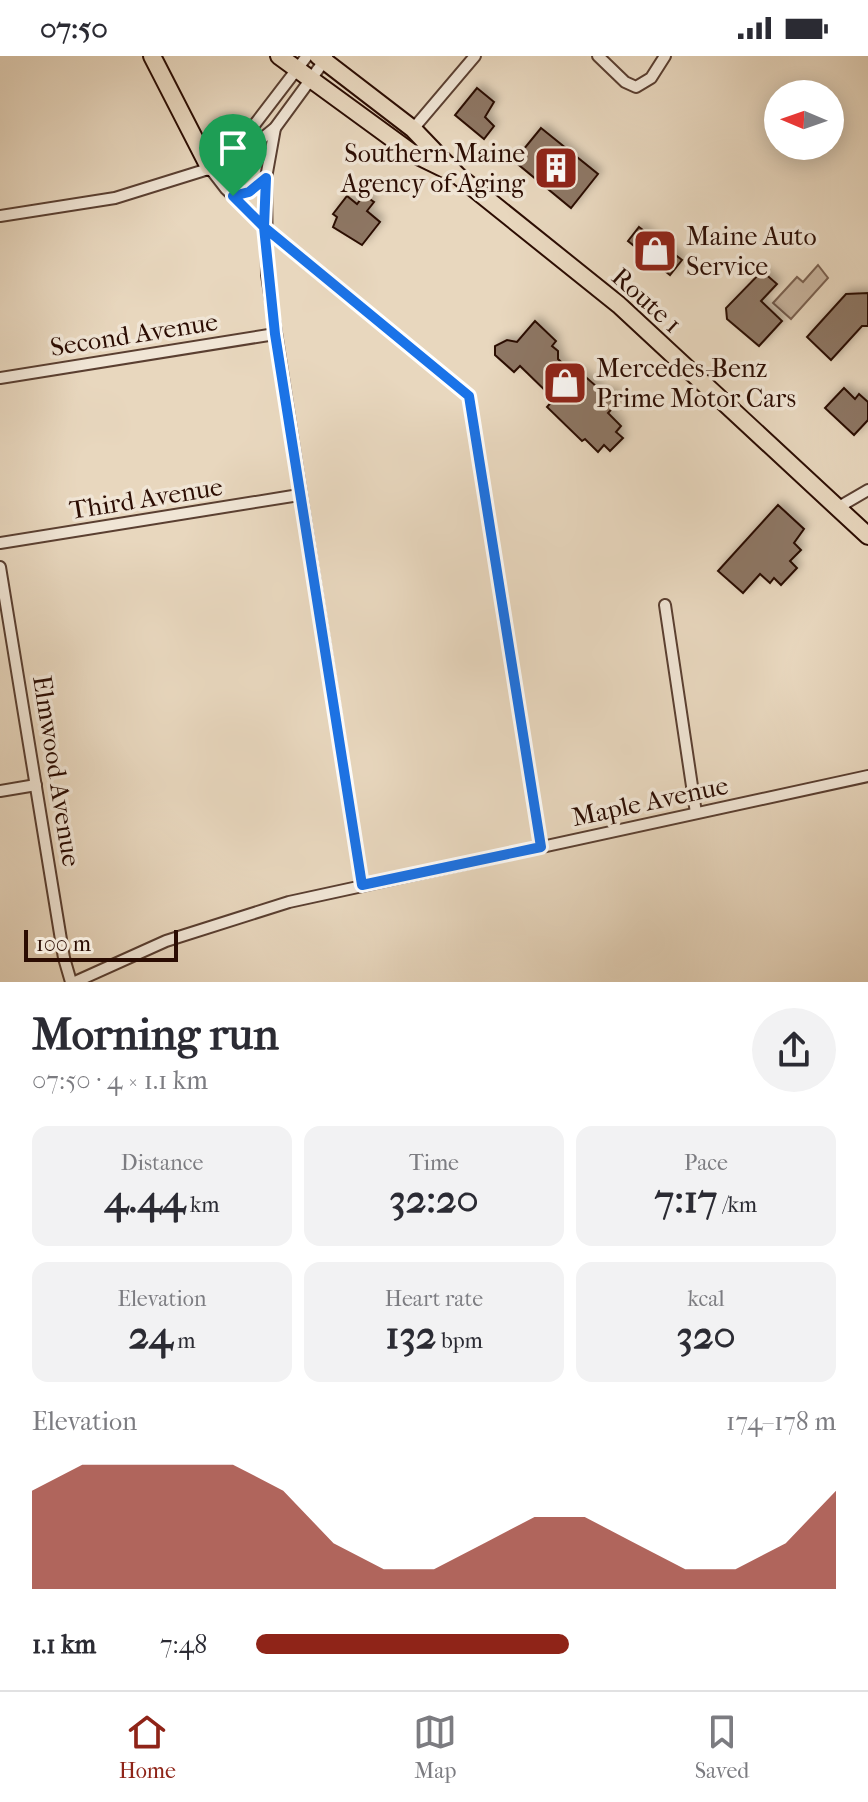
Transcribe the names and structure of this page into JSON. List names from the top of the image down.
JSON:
{
  "streets": {
    "main road": ["Route 1"],
    "street": [
      "Second Avenue",
      "Third Avenue",
      "Elmwood Avenue",
      "Maple Avenue"
    ]
  },
  "crossings": [
    ["Elmwood Avenue", "Maple Avenue"]
  ],
  "places": {
    "building": ["Southern Maine Agency of Aging"],
    "shop": ["Maine Auto Service", "Mercedes-Benz Prime Motor Cars"]
  },
  "scale_bar": "100 m",
  "north": "left",
  "page": {
    "status": "07:50",
    "scale": "100 m",
    "heading": ["Morning run", "07:50 · 4 × 1.1 km"],
    "stats": [
      ["Distance", "4.44 km"],
      ["Time", "32:20"],
      ["Pace", "7:17 /km"],
      ["Elevation", "24 m"],
      ["Heart rate", "132 bpm"],
      ["kcal", "320"]
    ],
    "chart": ["Elevation", "174–178 m"],
    "list": [
      {
        "name": "1.1 km",
        "note": "7:48"
      }
    ],
    "tabs": ["Home", "Map", "Saved"]
  }
}
